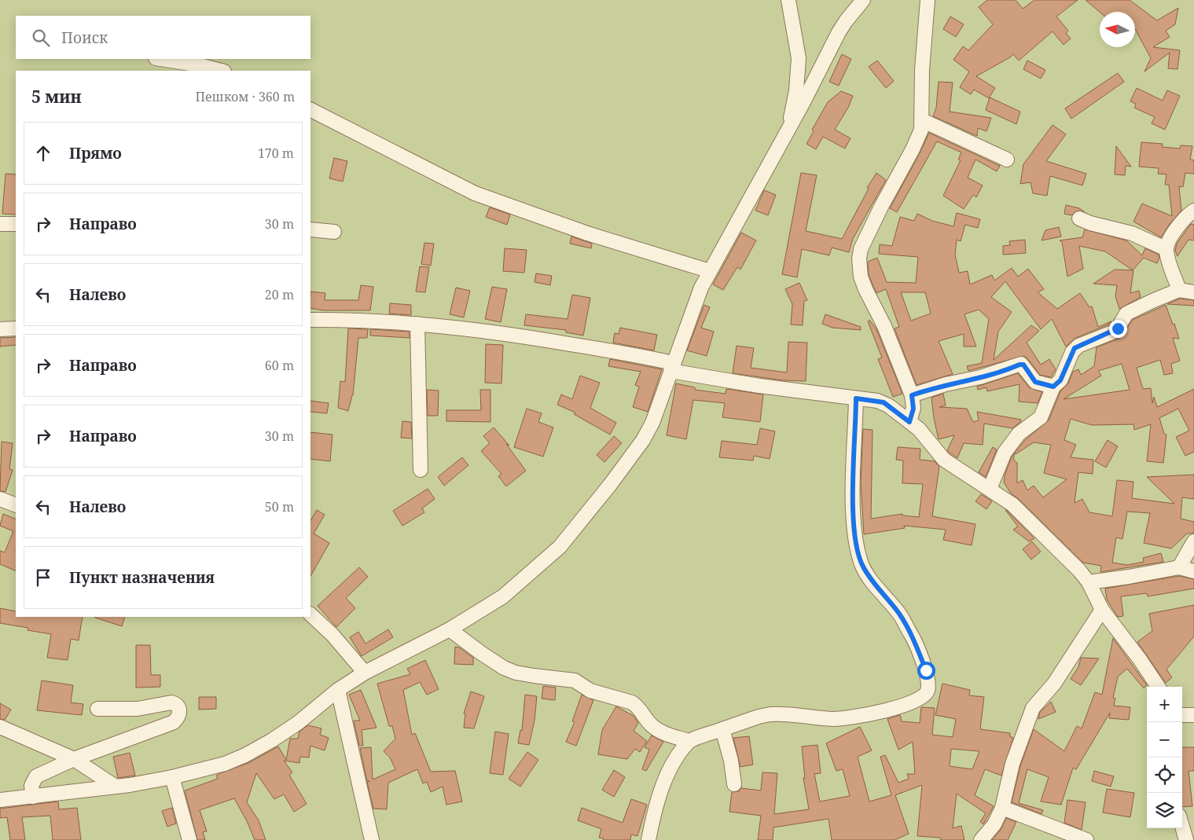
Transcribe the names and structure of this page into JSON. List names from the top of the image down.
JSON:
{
  "north": "left",
  "page": {
    "search": "Поиск",
    "heading": ["5 мин", "Пешком · 360 m"],
    "list": [
      ["Прямо", "170 m"],
      ["Направо", "30 m"],
      ["Налево", "20 m"],
      ["Направо", "60 m"],
      ["Направо", "30 m"],
      ["Налево", "50 m"],
      "Пункт назначения"
    ],
    "map_buttons": ["+", "−"]
  }
}
